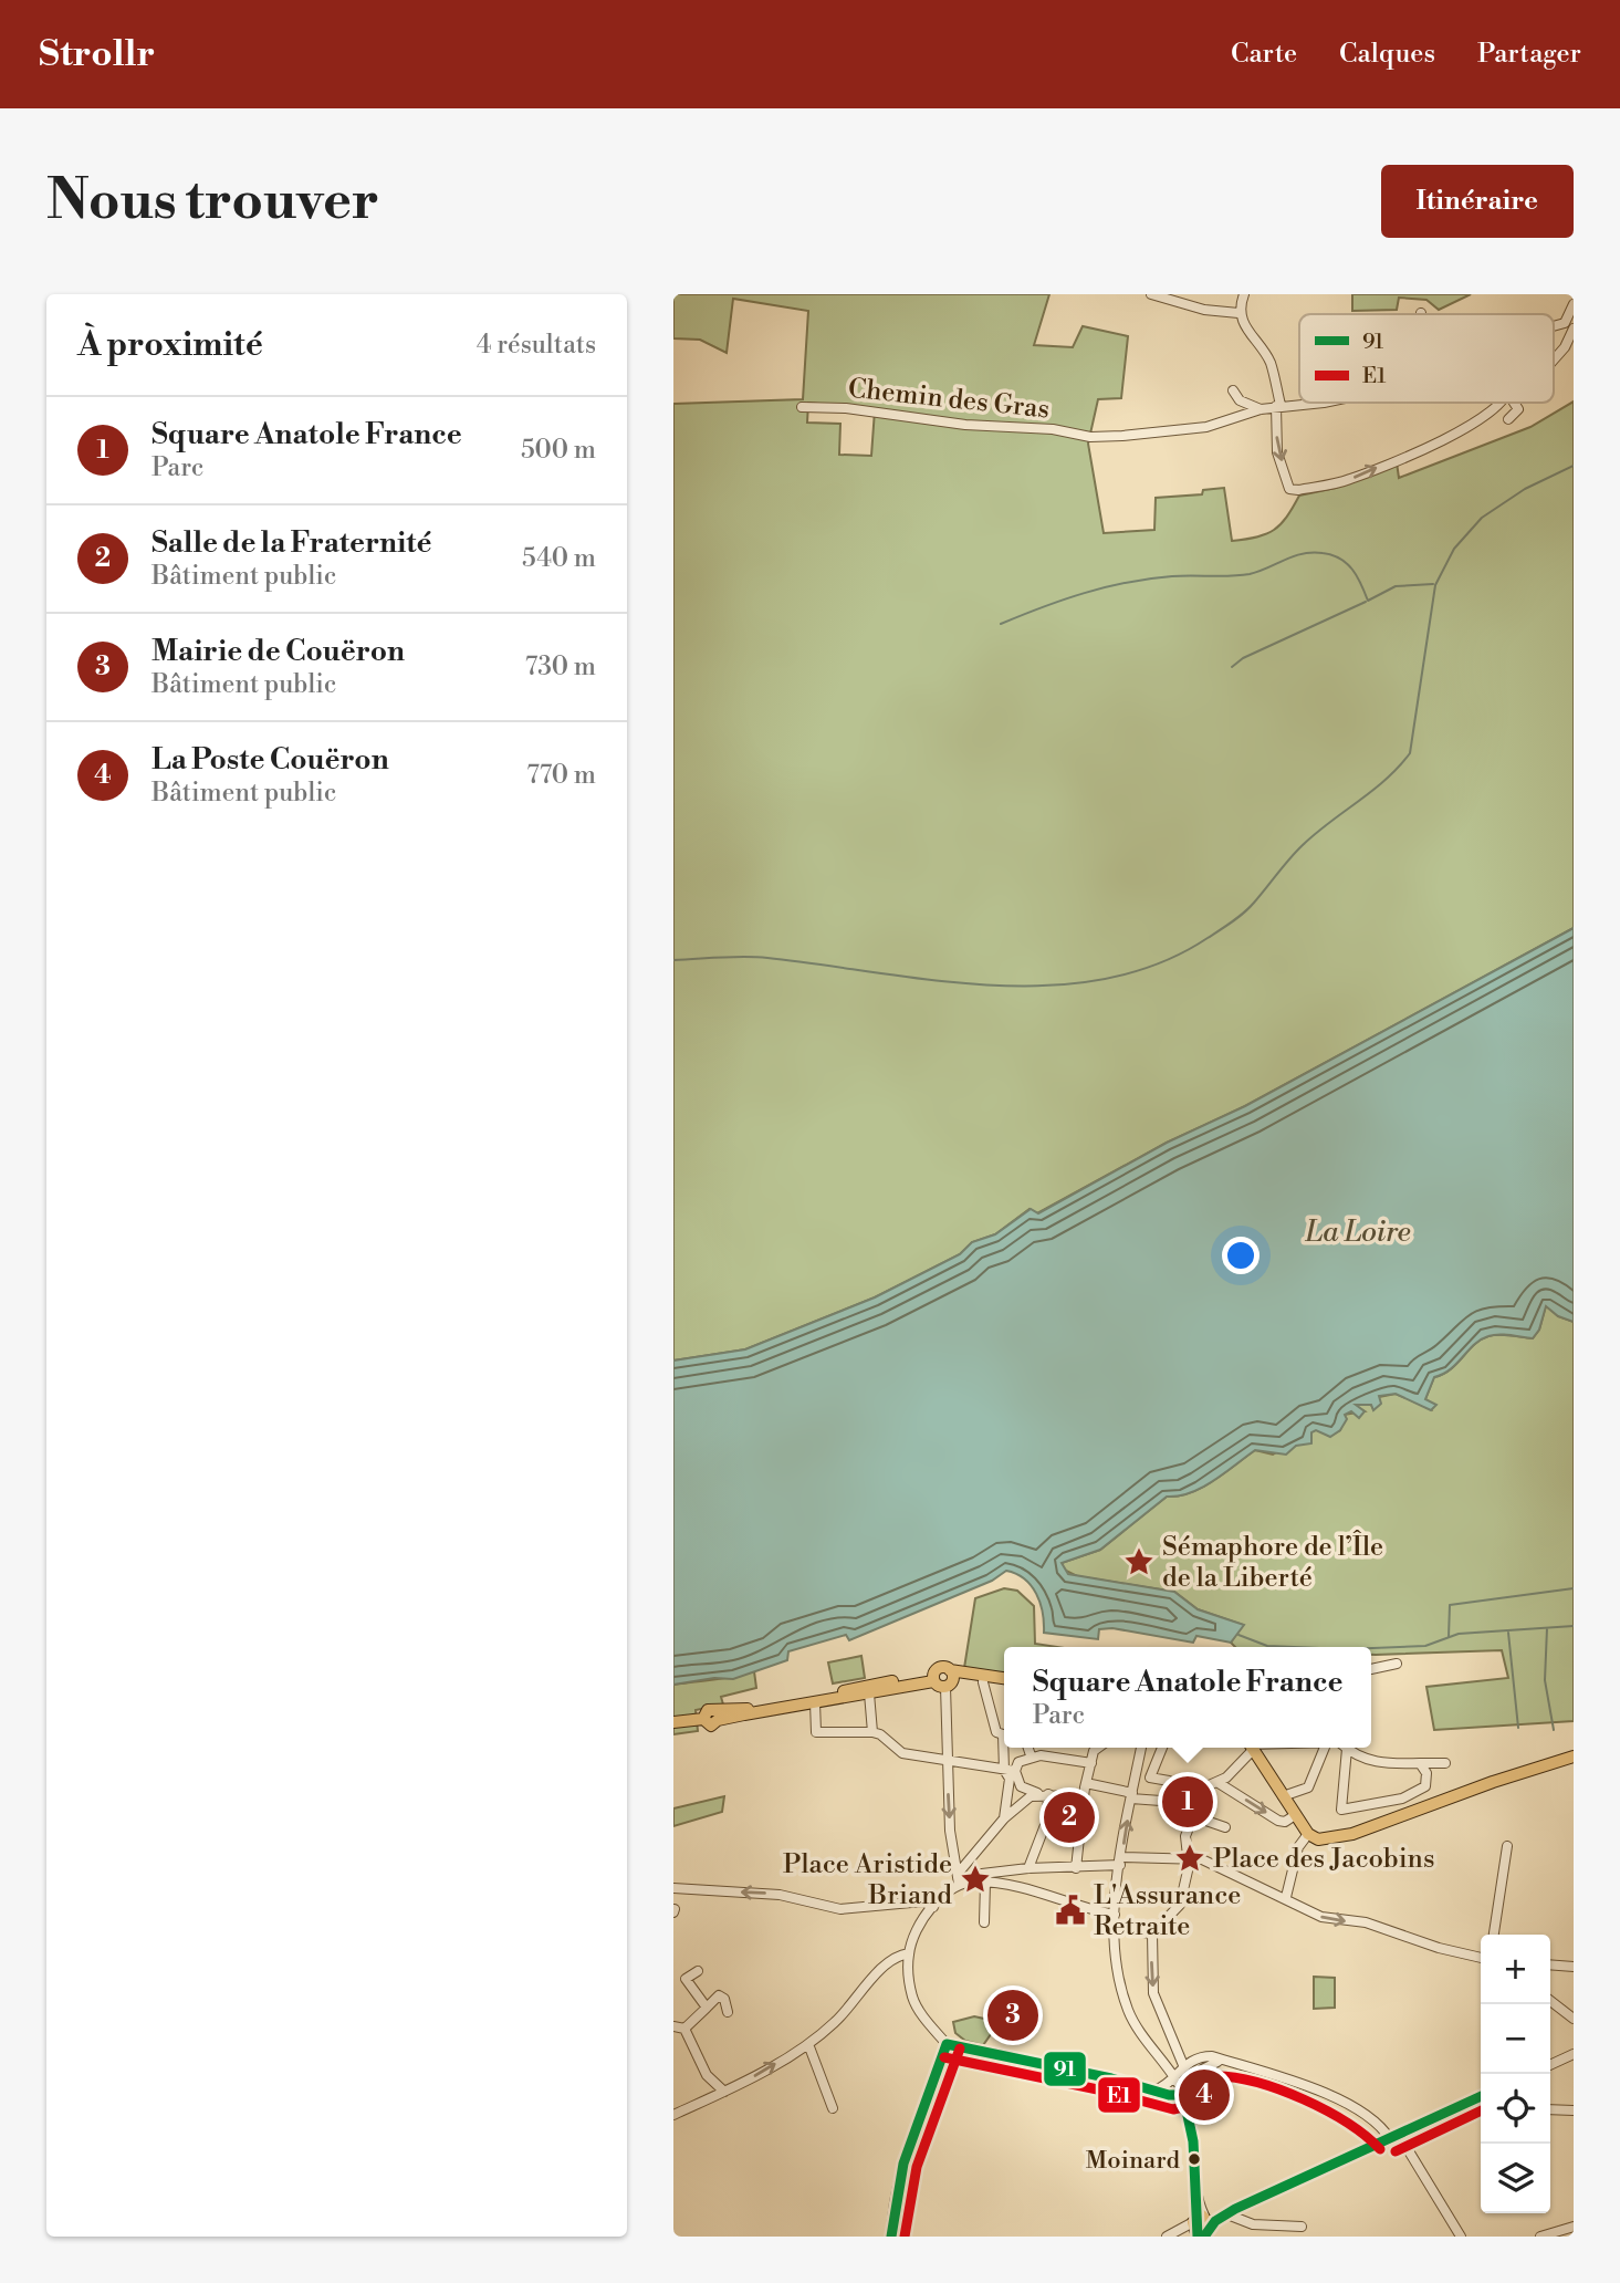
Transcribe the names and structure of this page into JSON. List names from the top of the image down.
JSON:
{
  "streets": {
    "street": ["Chemin des Gras"]
  },
  "water": ["La Loire"],
  "places": {
    "place": ["Sémaphore de l’Île de la Liberté", "Place des Jacobins", "Place Aristide Briand"],
    "public building": ["L'Assurance Retraite"],
    "other": ["Moinard"]
  },
  "lines": ["transit line 91", "transit line E1"],
  "legend": ["91", "E1"],
  "page": {
    "header": "Strollr",
    "nav": ["Carte", "Calques", "Partager"],
    "buttons": "Itinéraire",
    "title": "Nous trouver",
    "heading": ["À proximité", "4 résultats"],
    "list": [
      {
        "mark": "1",
        "name": "Square Anatole France",
        "note": "Parc",
        "value": "500 m"
      },
      {
        "mark": "2",
        "name": "Salle de la Fraternité",
        "note": "Bâtiment public",
        "value": "540 m"
      },
      {
        "mark": "3",
        "name": "Mairie de Couëron",
        "note": "Bâtiment public",
        "value": "730 m"
      },
      {
        "mark": "4",
        "name": "La Poste Couëron",
        "note": "Bâtiment public",
        "value": "770 m"
      }
    ],
    "popup": ["Square Anatole France", "Parc"],
    "pins": [
      "1",
      "2",
      "3",
      "4"
    ],
    "map_buttons": ["+", "−"]
  }
}
